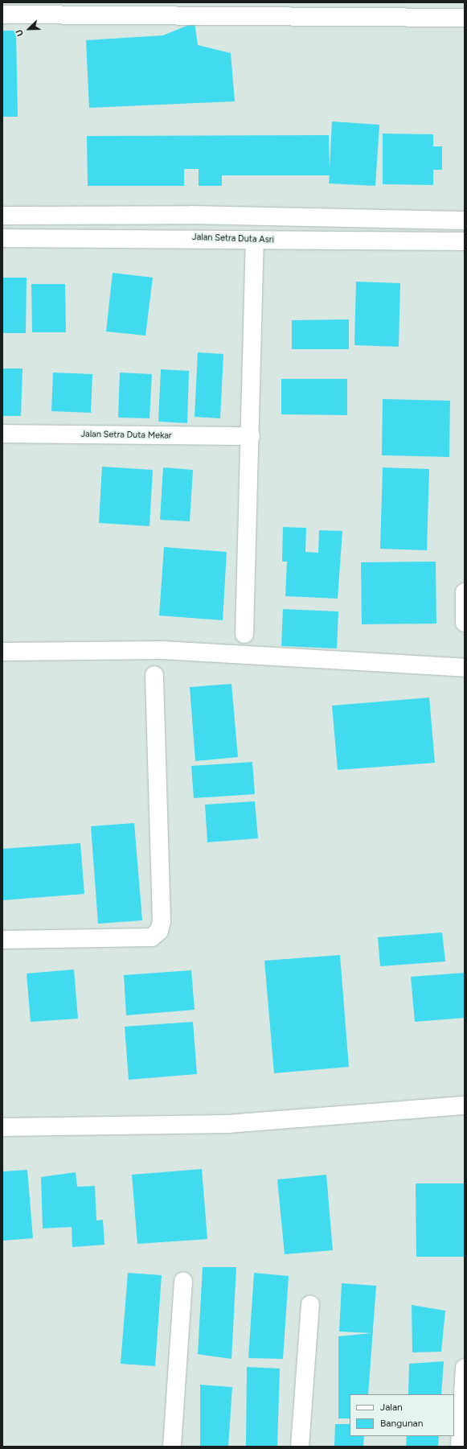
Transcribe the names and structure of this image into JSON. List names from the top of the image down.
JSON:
{
  "streets": {
    "street": ["Jalan Setra Duta Asri", "Jalan Setra Duta Mekar"]
  },
  "legend": ["Jalan", "Bangunan"],
  "north": "bottom left"
}
